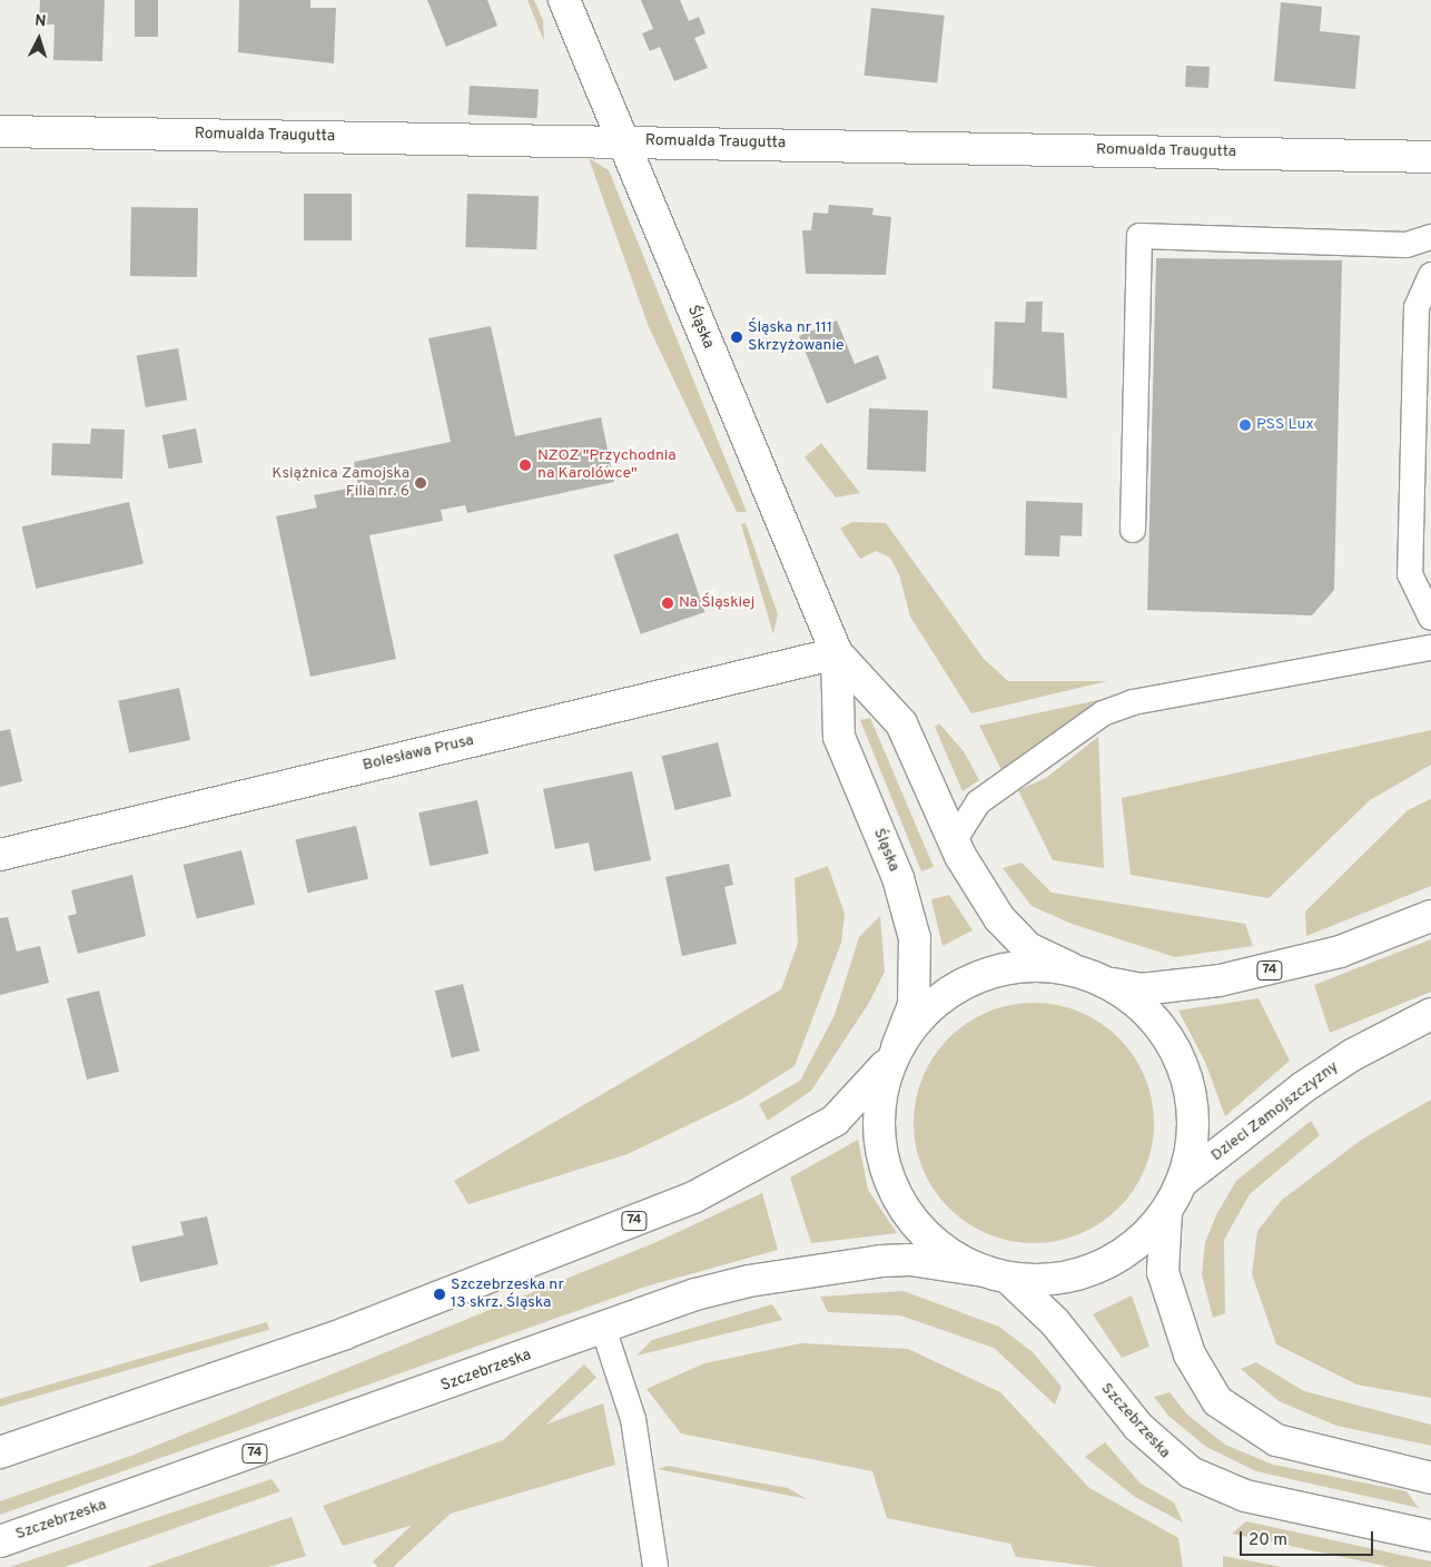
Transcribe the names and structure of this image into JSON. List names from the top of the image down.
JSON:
{
  "streets": {
    "street": [
      "Romualda Traugutta",
      "Śląska",
      "Bolesława Prusa",
      "74",
      "Dzieci Zamojszczyzny",
      "Szczebrzeska"
    ]
  },
  "crossings": [
    ["Romualda Traugutta", "Śląska"],
    ["Śląska", "Bolesława Prusa"],
    ["Śląska", "74"],
    ["74", "Dzieci Zamojszczyzny"],
    ["74", "Szczebrzeska"]
  ],
  "places": [
    "Śląska nr 111 Skrzyżowanie",
    "PSS Lux",
    "NZOZ \"Przychodnia na Karolówce\"",
    "Książnica Zamojska Filia nr. 6",
    "Na Śląskiej",
    "Szczebrzeska nr 13 skrz. Śląska"
  ],
  "scale_bar": "20 m",
  "north": "top"
}
